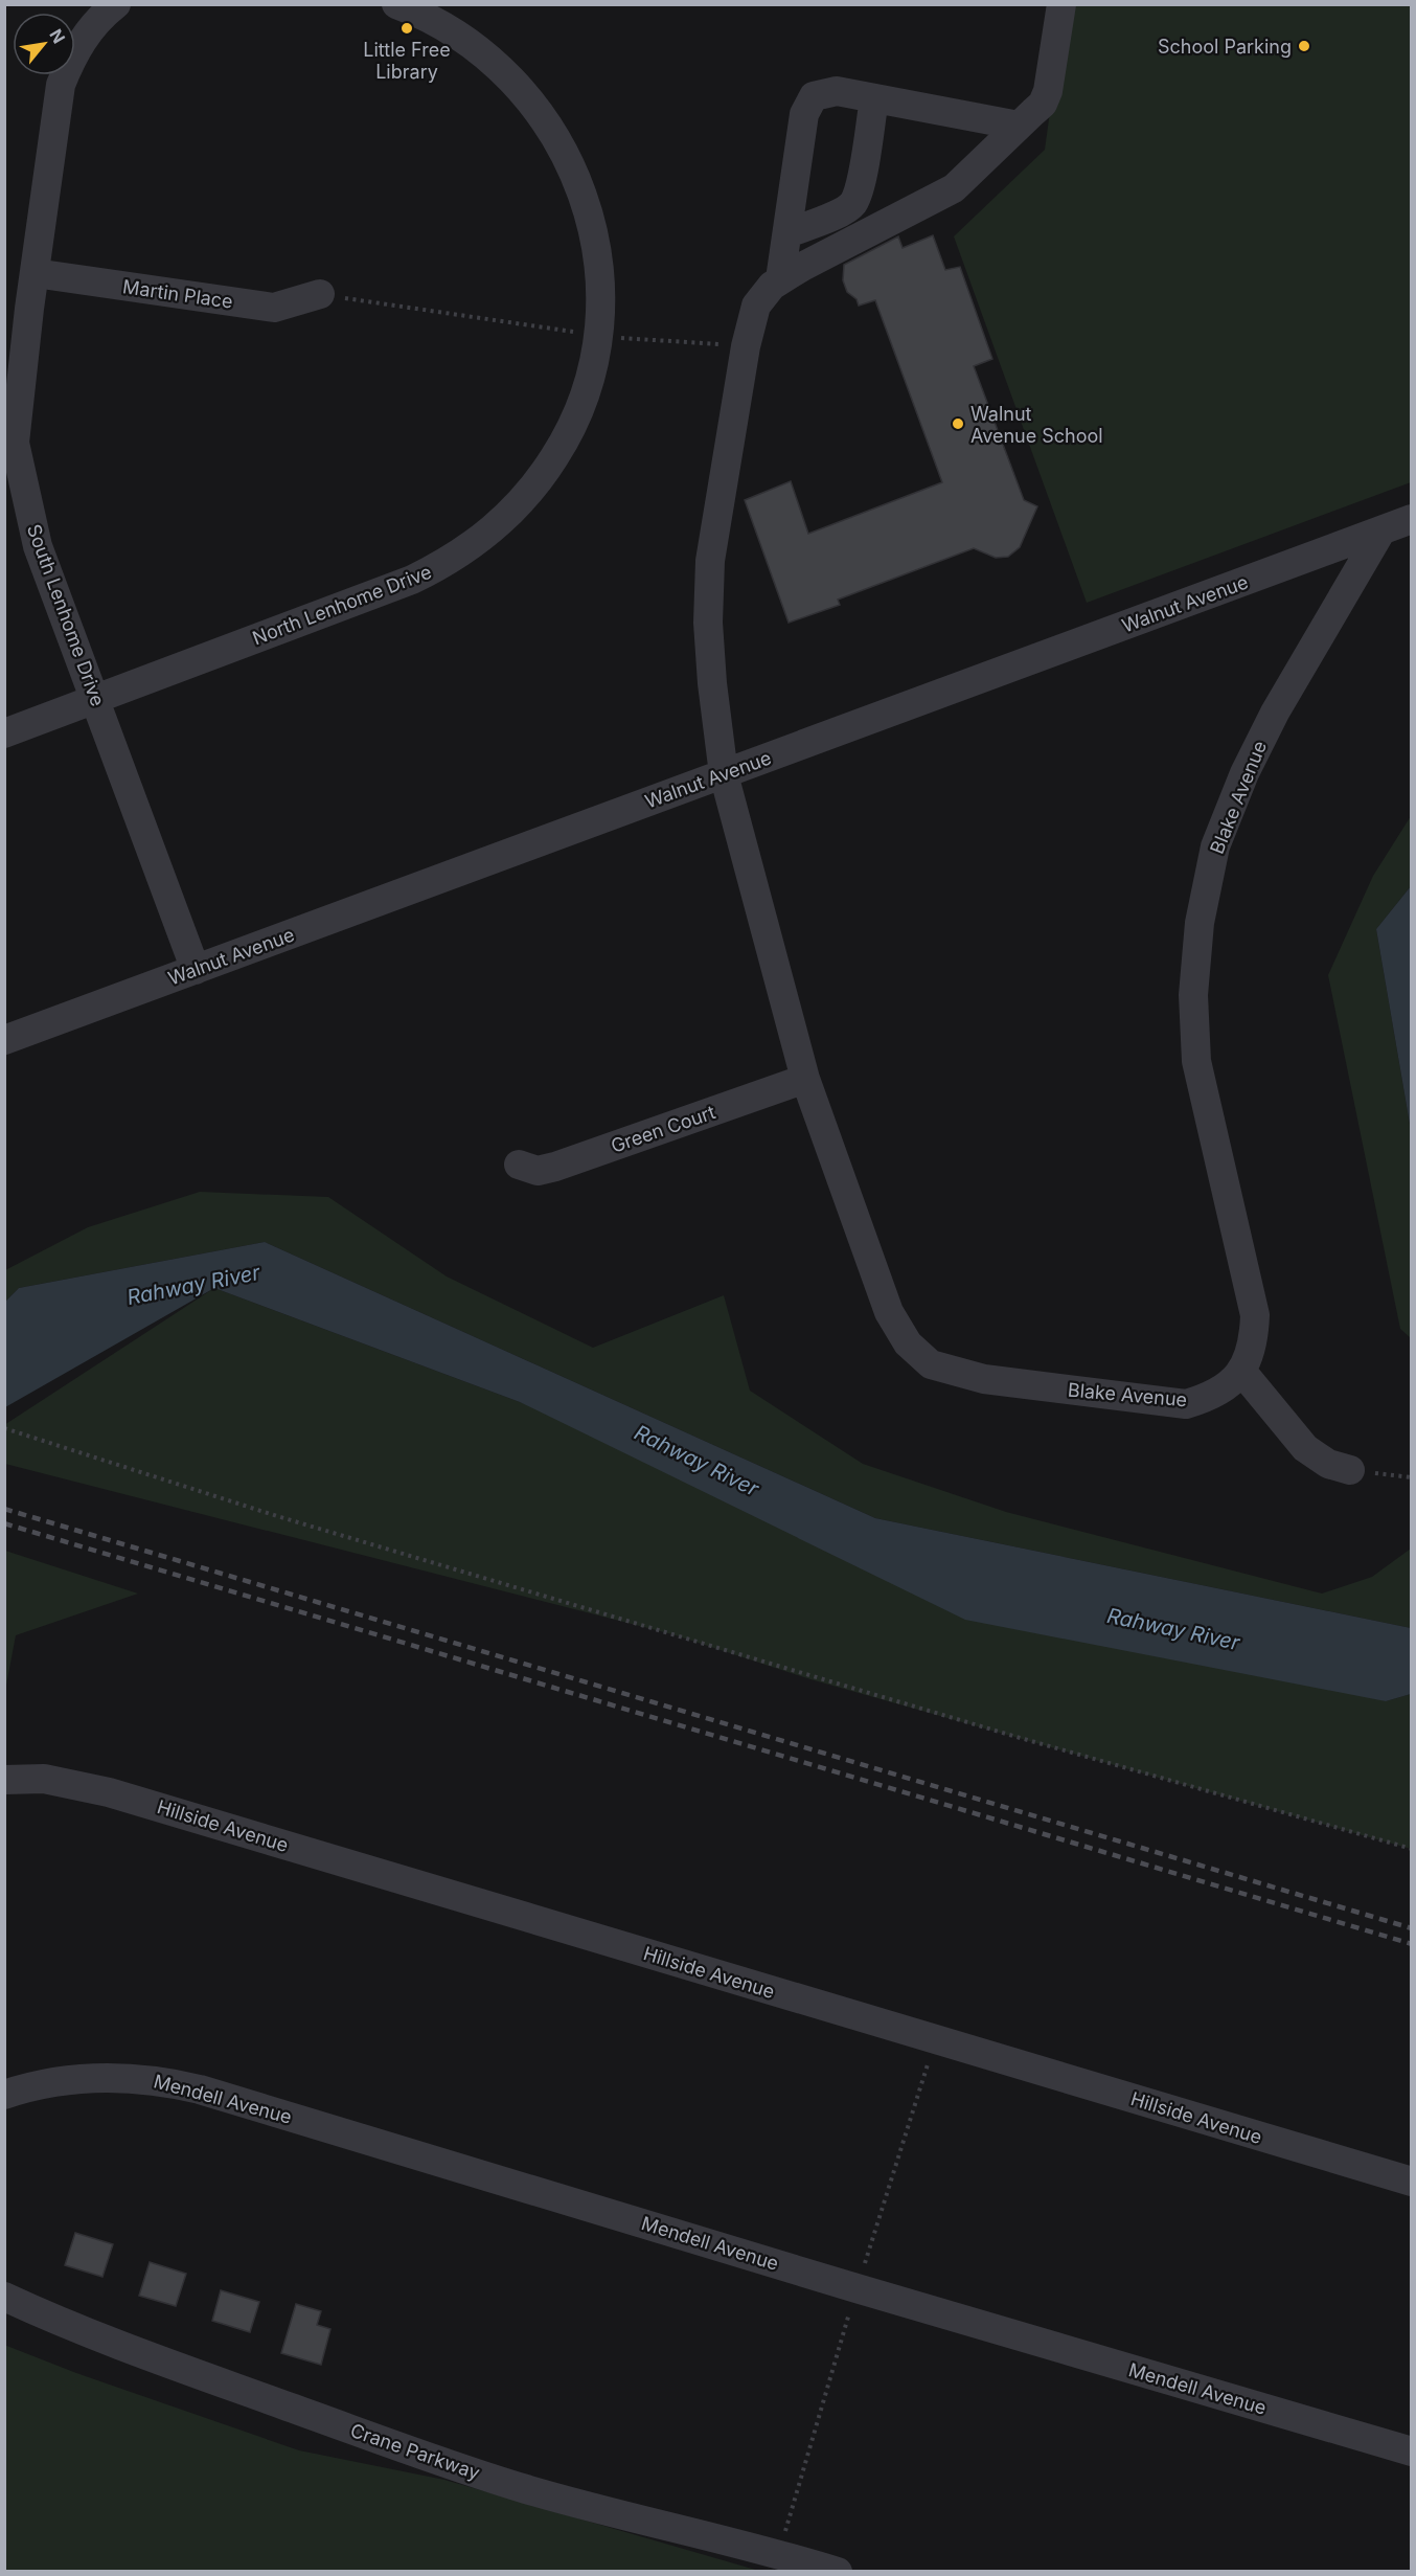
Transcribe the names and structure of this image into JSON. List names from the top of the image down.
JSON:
{
  "streets": {
    "street": [
      "Martin Place",
      "Walnut Avenue",
      "North Lenhome Drive",
      "South Lenhome Drive",
      "Blake Avenue",
      "Green Court",
      "Hillside Avenue",
      "Mendell Avenue",
      "Crane Parkway"
    ]
  },
  "crossings": [
    ["Martin Place", "South Lenhome Drive"],
    ["Walnut Avenue", "South Lenhome Drive"],
    ["Walnut Avenue", "Blake Avenue"],
    ["North Lenhome Drive", "South Lenhome Drive"],
    ["Blake Avenue", "Green Court"]
  ],
  "water": ["Rahway River"],
  "places": ["Little Free Library", "School Parking", "Walnut Avenue School"],
  "north": "top right"
}
